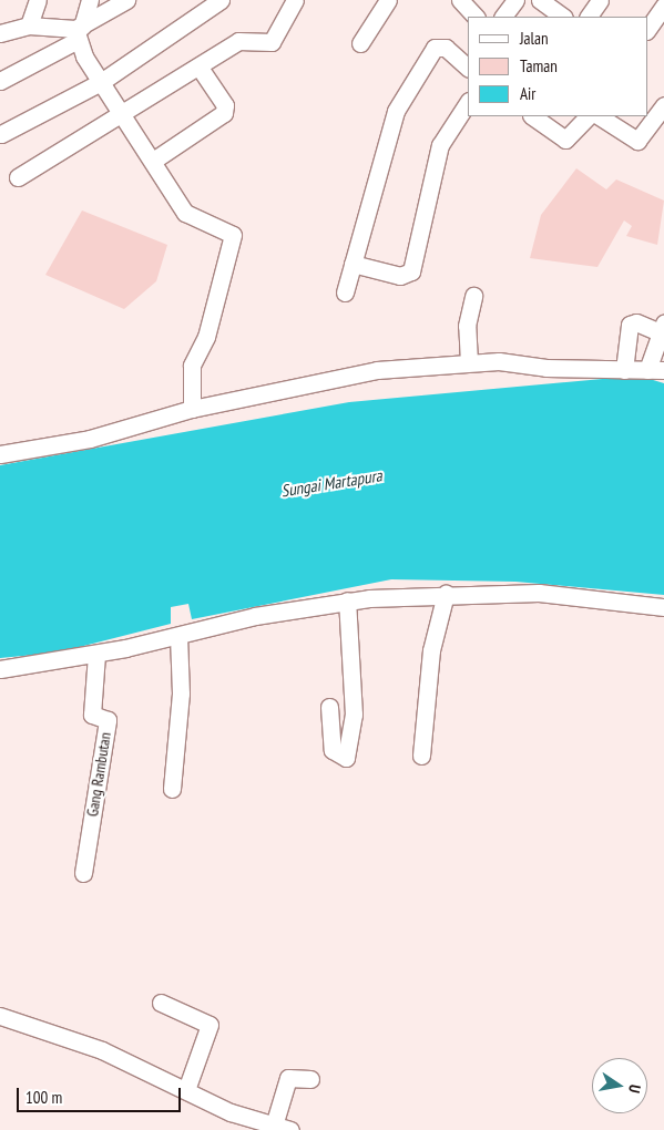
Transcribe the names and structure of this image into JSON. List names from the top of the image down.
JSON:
{
  "streets": {
    "street": ["Gang Rambutan"]
  },
  "water": ["Sungai Martapura"],
  "legend": ["Jalan", "Taman", "Air"],
  "scale_bar": "100 m",
  "north": "right"
}
